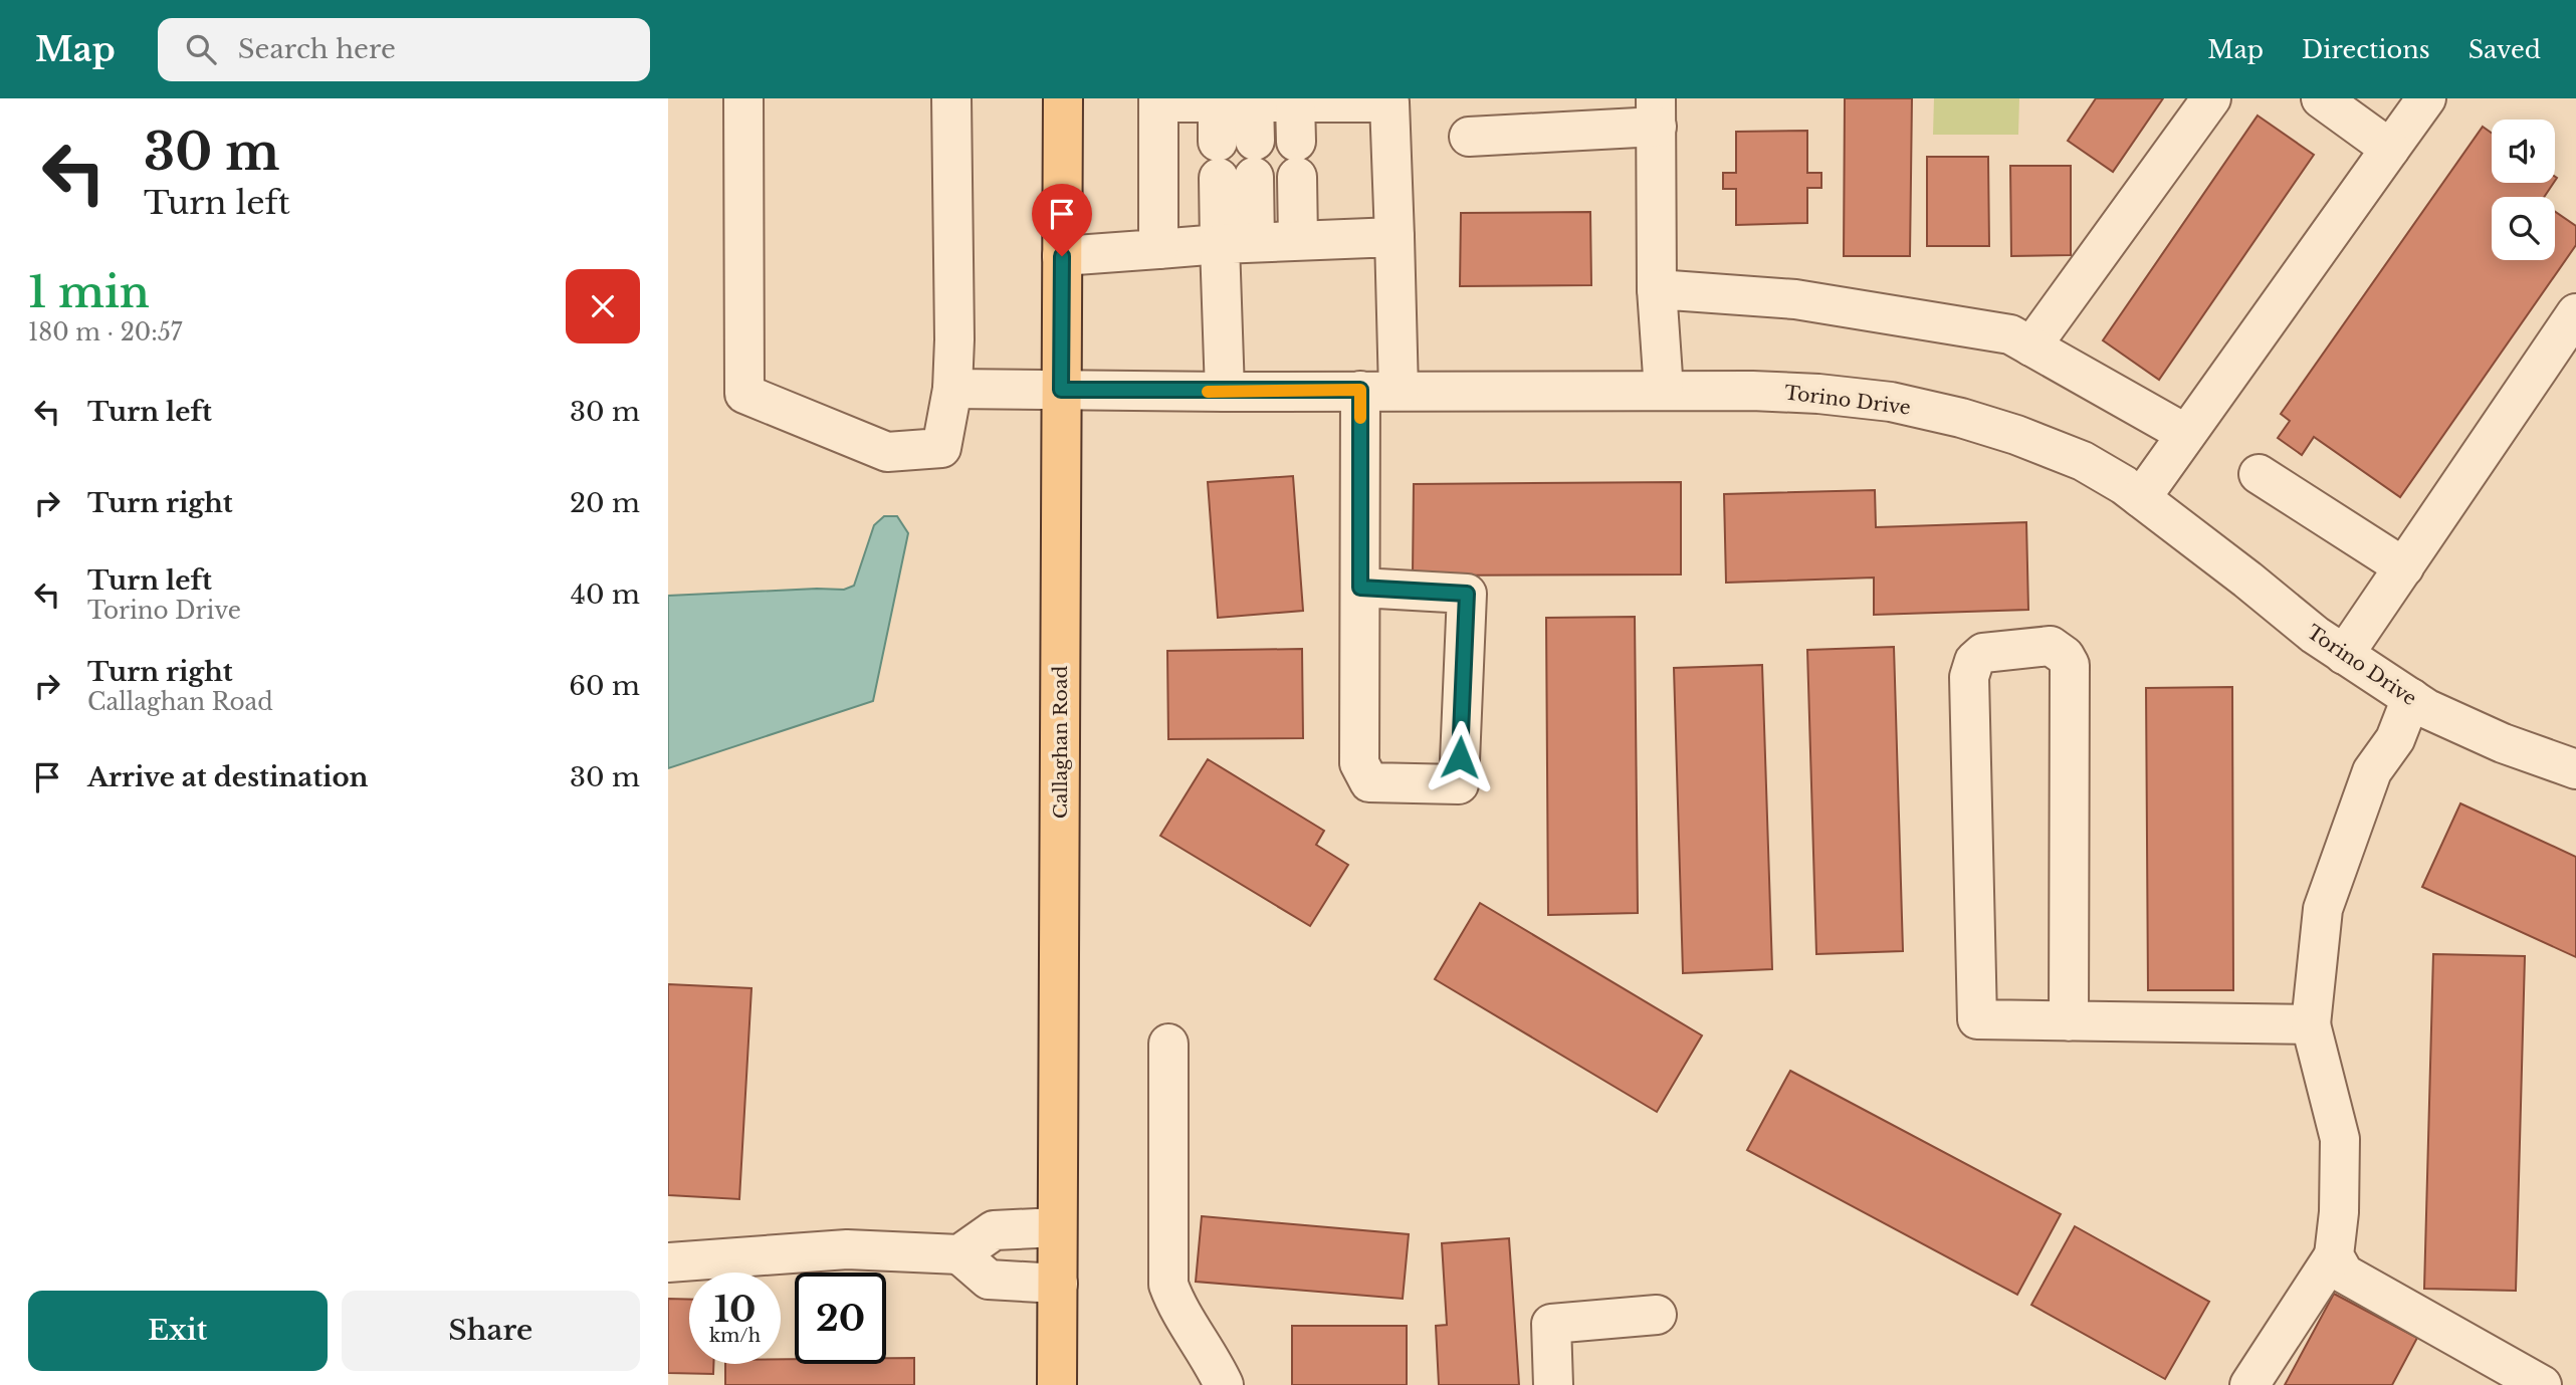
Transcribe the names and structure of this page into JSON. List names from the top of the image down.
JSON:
{
  "streets": {
    "main road": ["Callaghan Road"],
    "street": ["Torino Drive"]
  },
  "crossings": [
    ["Torino Drive", "Callaghan Road"]
  ],
  "page": {
    "header": "Map",
    "search": "Search here",
    "nav": ["Map", "Directions", "Saved"],
    "turn": ["30 m", "Turn left"],
    "heading": ["1 min", "180 m · 20:57"],
    "list": [
      {
        "name": "Turn left",
        "value": "30 m"
      },
      {
        "name": "Turn right",
        "value": "20 m"
      },
      {
        "name": "Turn left",
        "note": "Torino Drive",
        "value": "40 m"
      },
      {
        "name": "Turn right",
        "note": "Callaghan Road",
        "value": "60 m"
      },
      {
        "name": "Arrive at destination",
        "value": "30 m"
      }
    ],
    "speed": "10 km/h",
    "limit": "20",
    "buttons": ["Exit", "Share"]
  }
}
